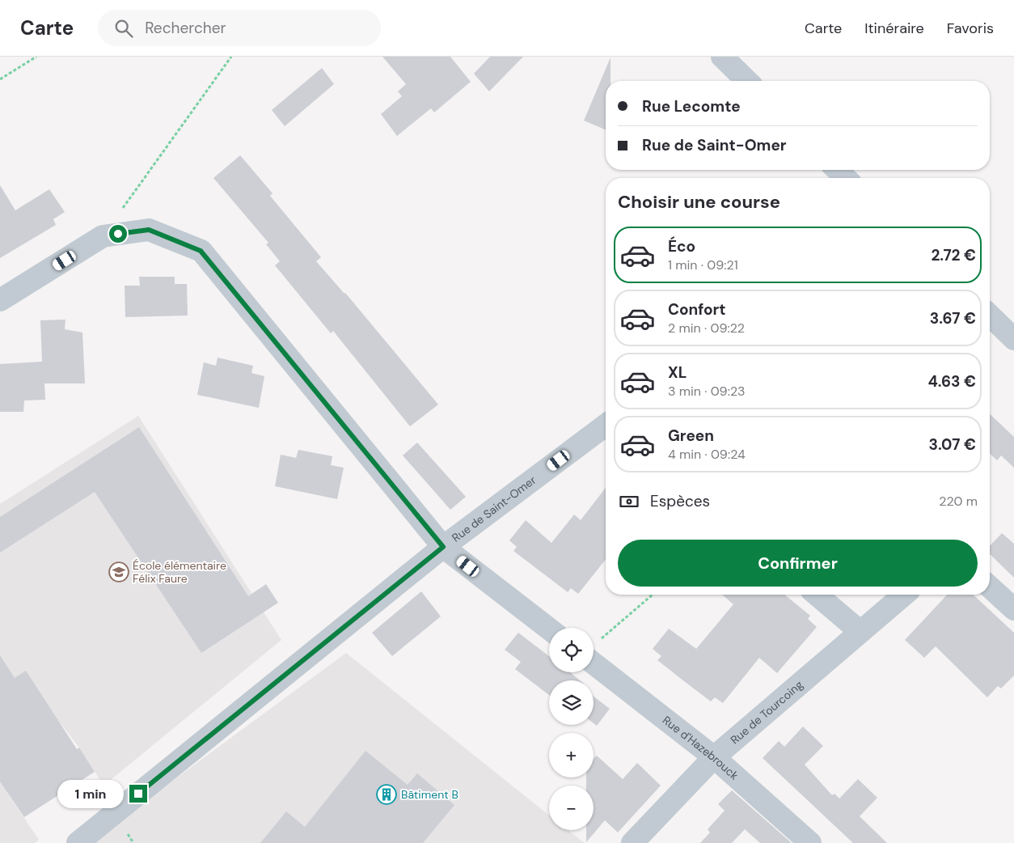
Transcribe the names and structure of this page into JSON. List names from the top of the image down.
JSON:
{
  "streets": {
    "street": ["Rue de Saint-Omer", "Rue de Tourcoing", "Rue d'Hazebrouck"]
  },
  "crossings": [
    ["Rue de Tourcoing", "Rue d'Hazebrouck"]
  ],
  "places": {
    "school or university": ["École élémentaire Félix Faure"],
    "building": ["Bâtiment B"]
  },
  "page": {
    "header": "Carte",
    "search": "Rechercher",
    "nav": ["Carte", "Itinéraire", "Favoris"],
    "banner": ["Rue Lecomte", "Rue de Saint-Omer"],
    "heading": "Choisir une course",
    "list": [
      {
        "name": "Éco",
        "note": "1 min · 09:21",
        "value": "2.72 €"
      },
      {
        "name": "Confort",
        "note": "2 min · 09:22",
        "value": "3.67 €"
      },
      {
        "name": "XL",
        "note": "3 min · 09:23",
        "value": "4.63 €"
      },
      {
        "name": "Green",
        "note": "4 min · 09:24",
        "value": "3.07 €"
      }
    ],
    "pay": ["Espèces", "220 m"],
    "buttons": "Confirmer",
    "map_buttons": ["+", "−"],
    "bubble": "1 min"
  }
}
